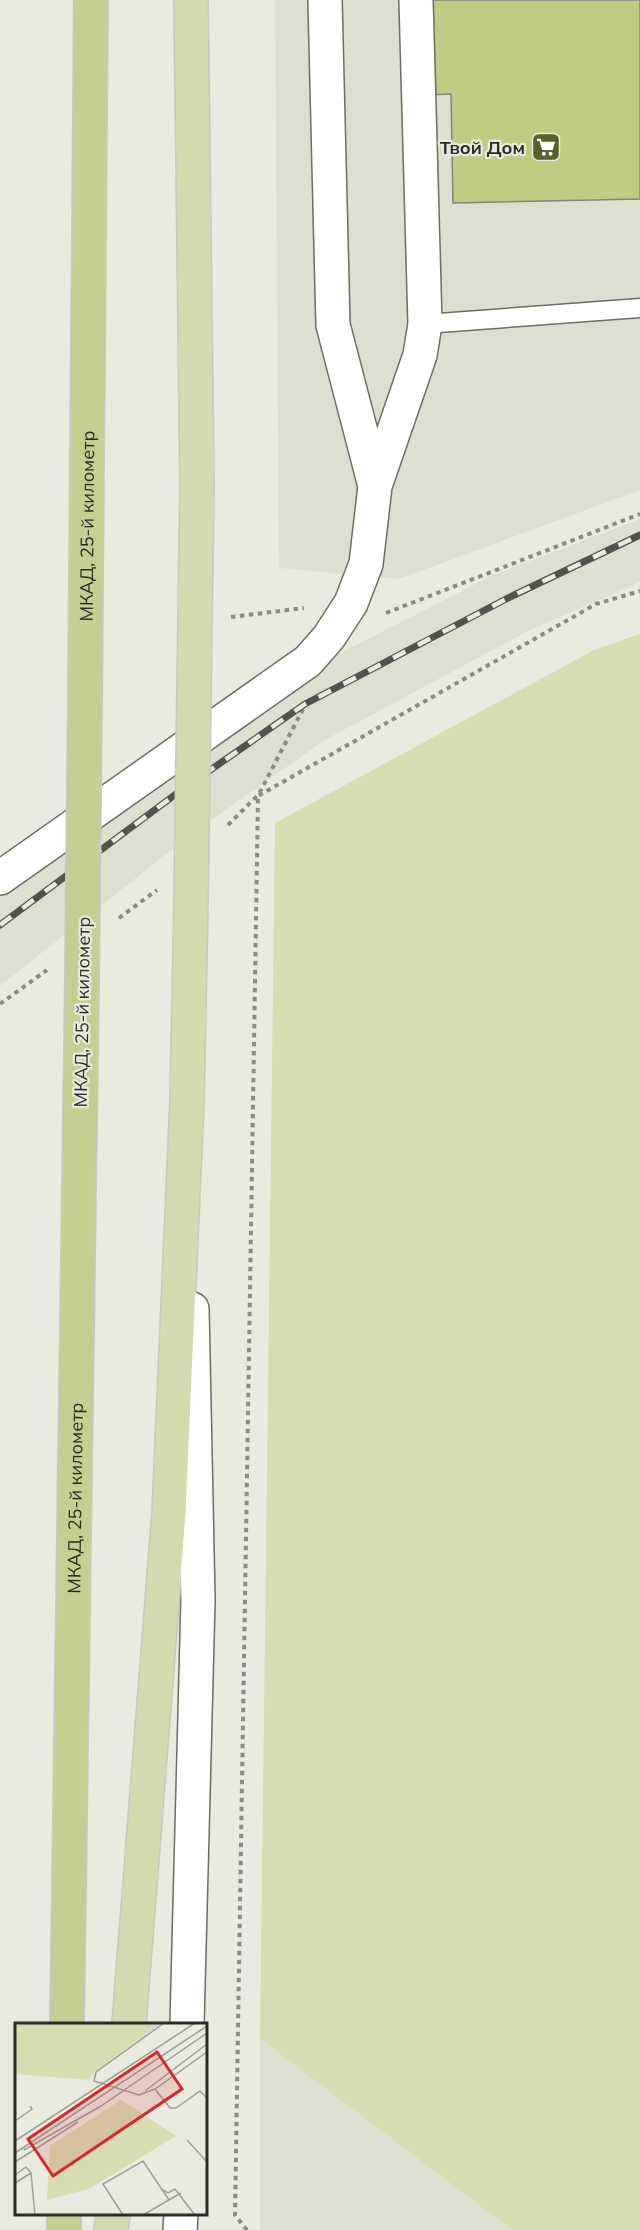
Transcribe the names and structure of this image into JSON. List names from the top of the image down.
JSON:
{
  "streets": {
    "highway": ["МКАД, 25-й километр"]
  },
  "places": {
    "supermarket": ["Твой Дом"]
  }
}
